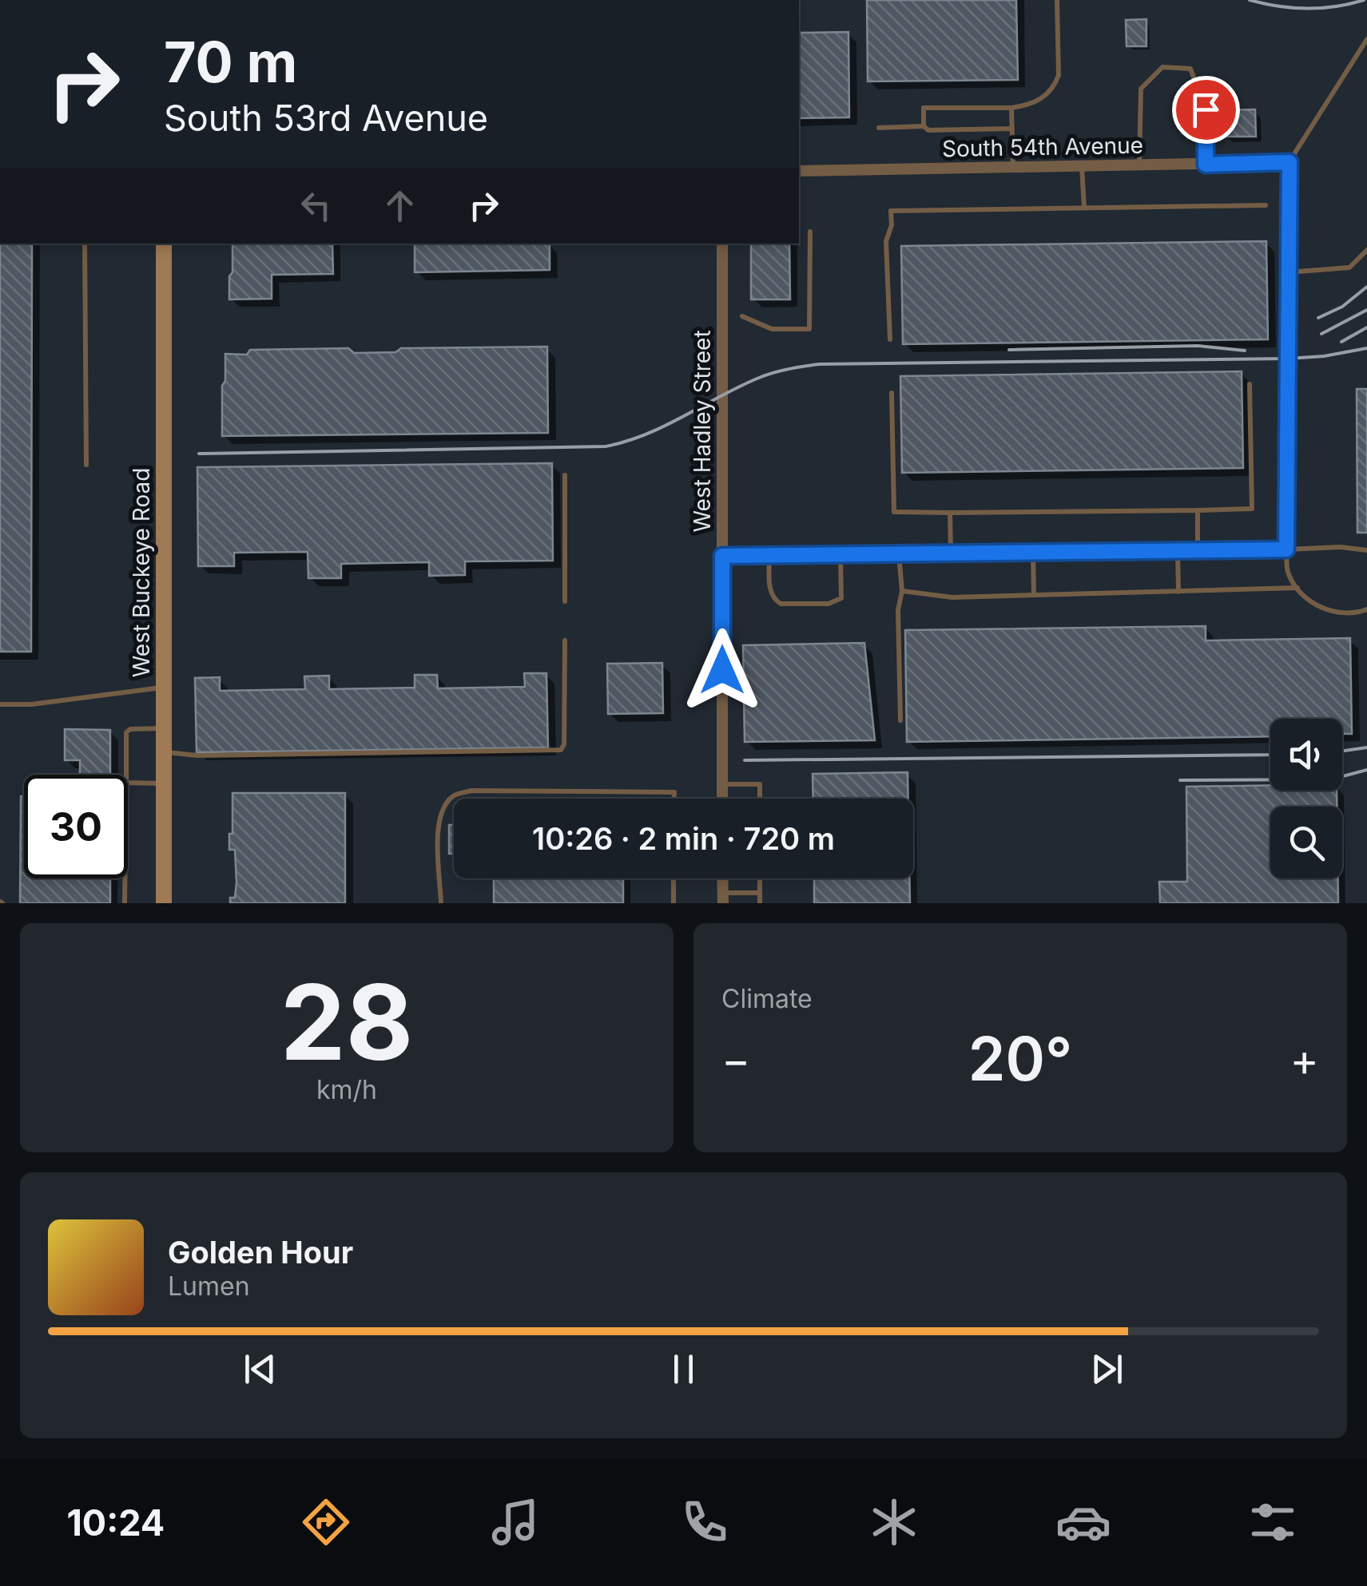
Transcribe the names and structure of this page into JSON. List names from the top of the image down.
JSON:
{
  "streets": {
    "main road": ["West Buckeye Road"],
    "street": ["South 54th Avenue", "West Hadley Street"]
  },
  "page": {
    "turn": ["70 m", "South 53rd Avenue"],
    "limit": "30",
    "trip": "10:26 · 2 min · 720 m",
    "tile": [
      ["28", "km/h"],
      "Climate"
    ],
    "heat": ["−", "20°", "+"],
    "song": ["Golden Hour", "Lumen"],
    "tabs": "10:24"
  }
}
